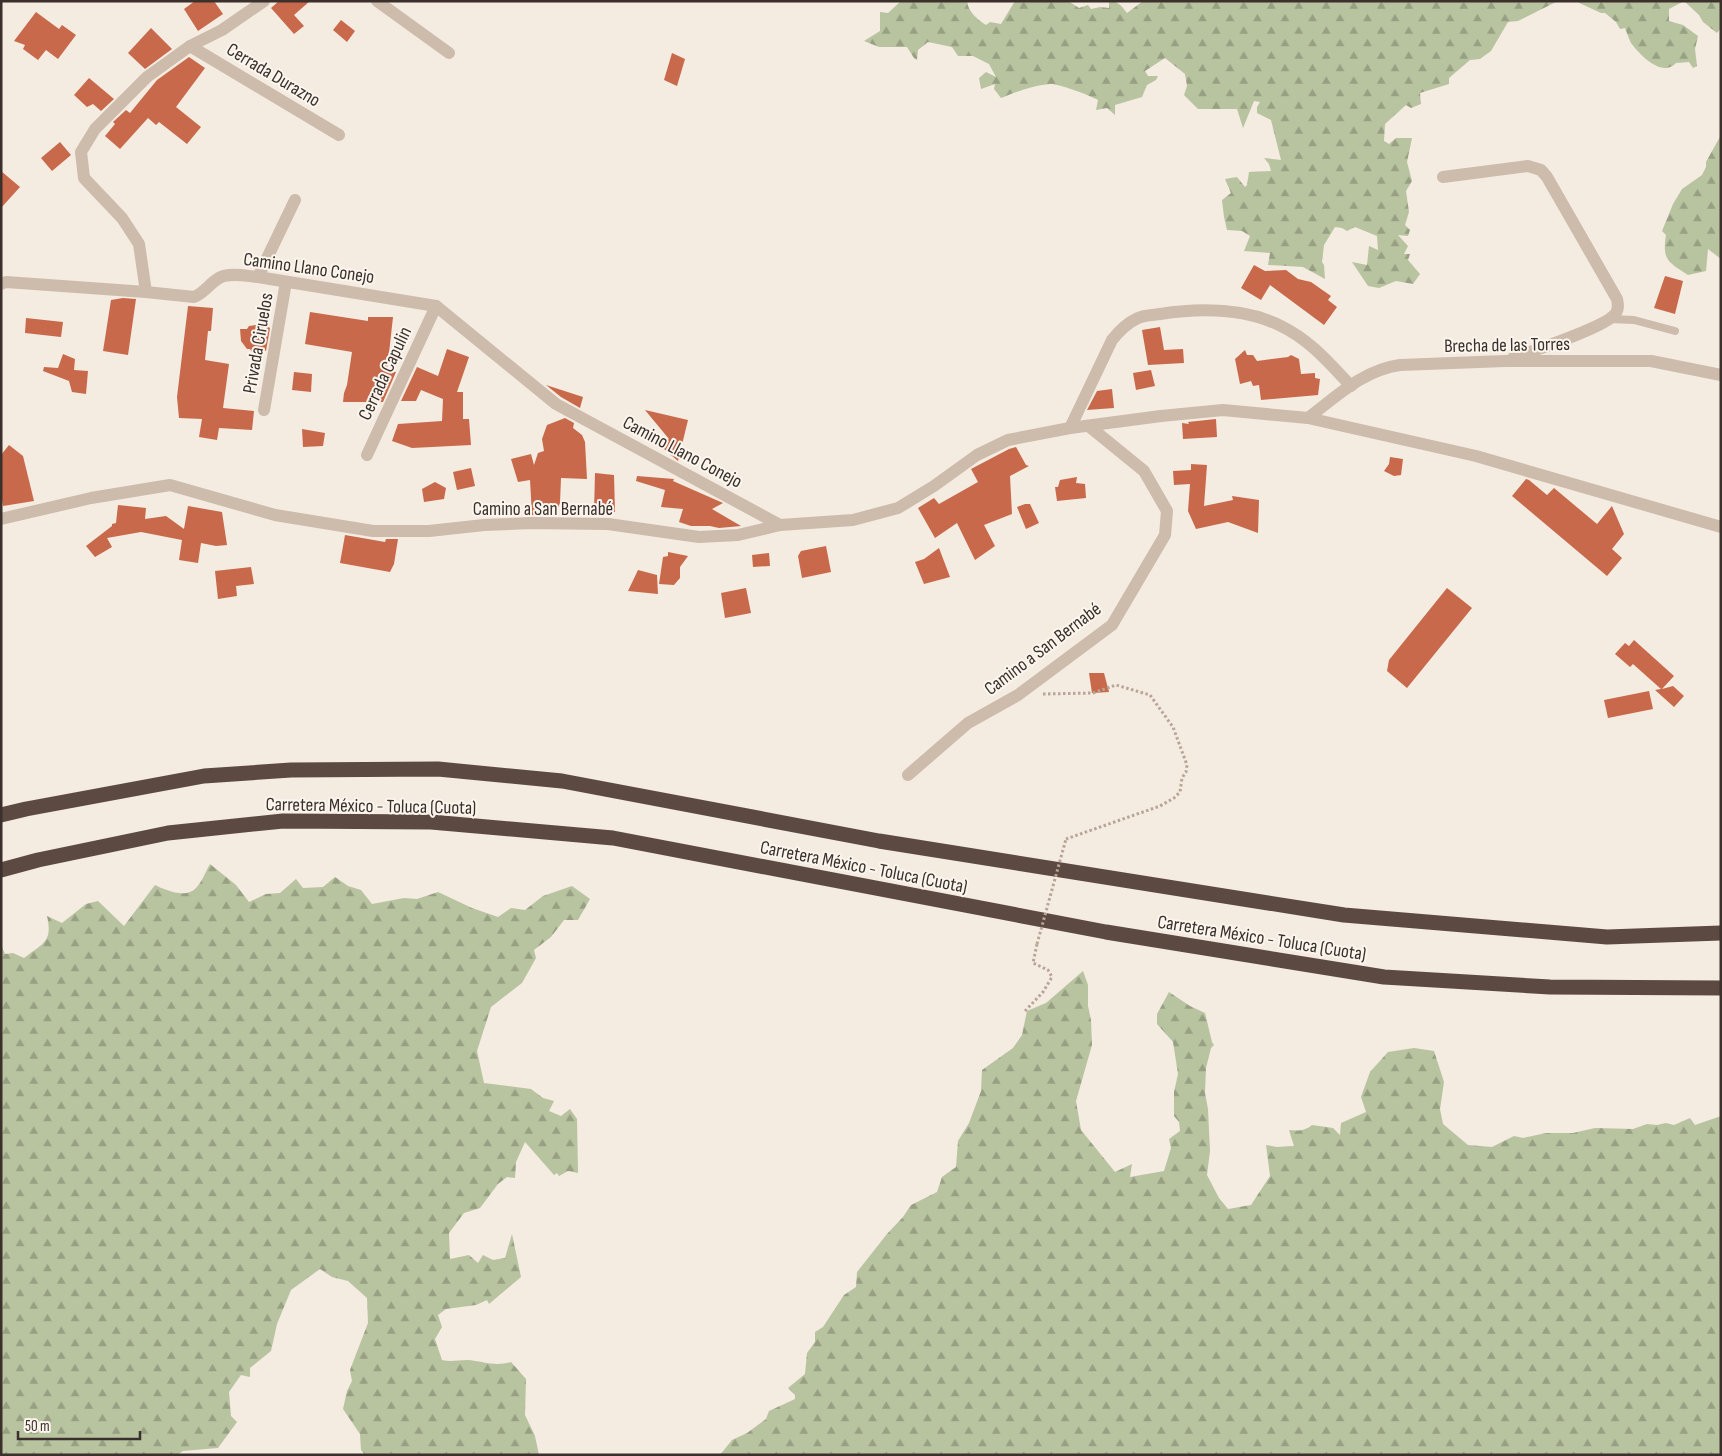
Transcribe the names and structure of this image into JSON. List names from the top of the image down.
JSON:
{
  "streets": {
    "highway": ["Carretera México - Toluca (Cuota)"],
    "street": [
      "Cerrada Durazno",
      "Camino Llano Conejo",
      "Privada Ciruelos",
      "Brecha de las Torres",
      "Cerrada Capulin",
      "Camino a San Bernabé"
    ]
  },
  "crossings": [
    ["Camino Llano Conejo", "Privada Ciruelos"],
    ["Camino Llano Conejo", "Cerrada Capulin"],
    ["Camino Llano Conejo", "Camino a San Bernabé"]
  ],
  "scale_bar": "50 m"
}
